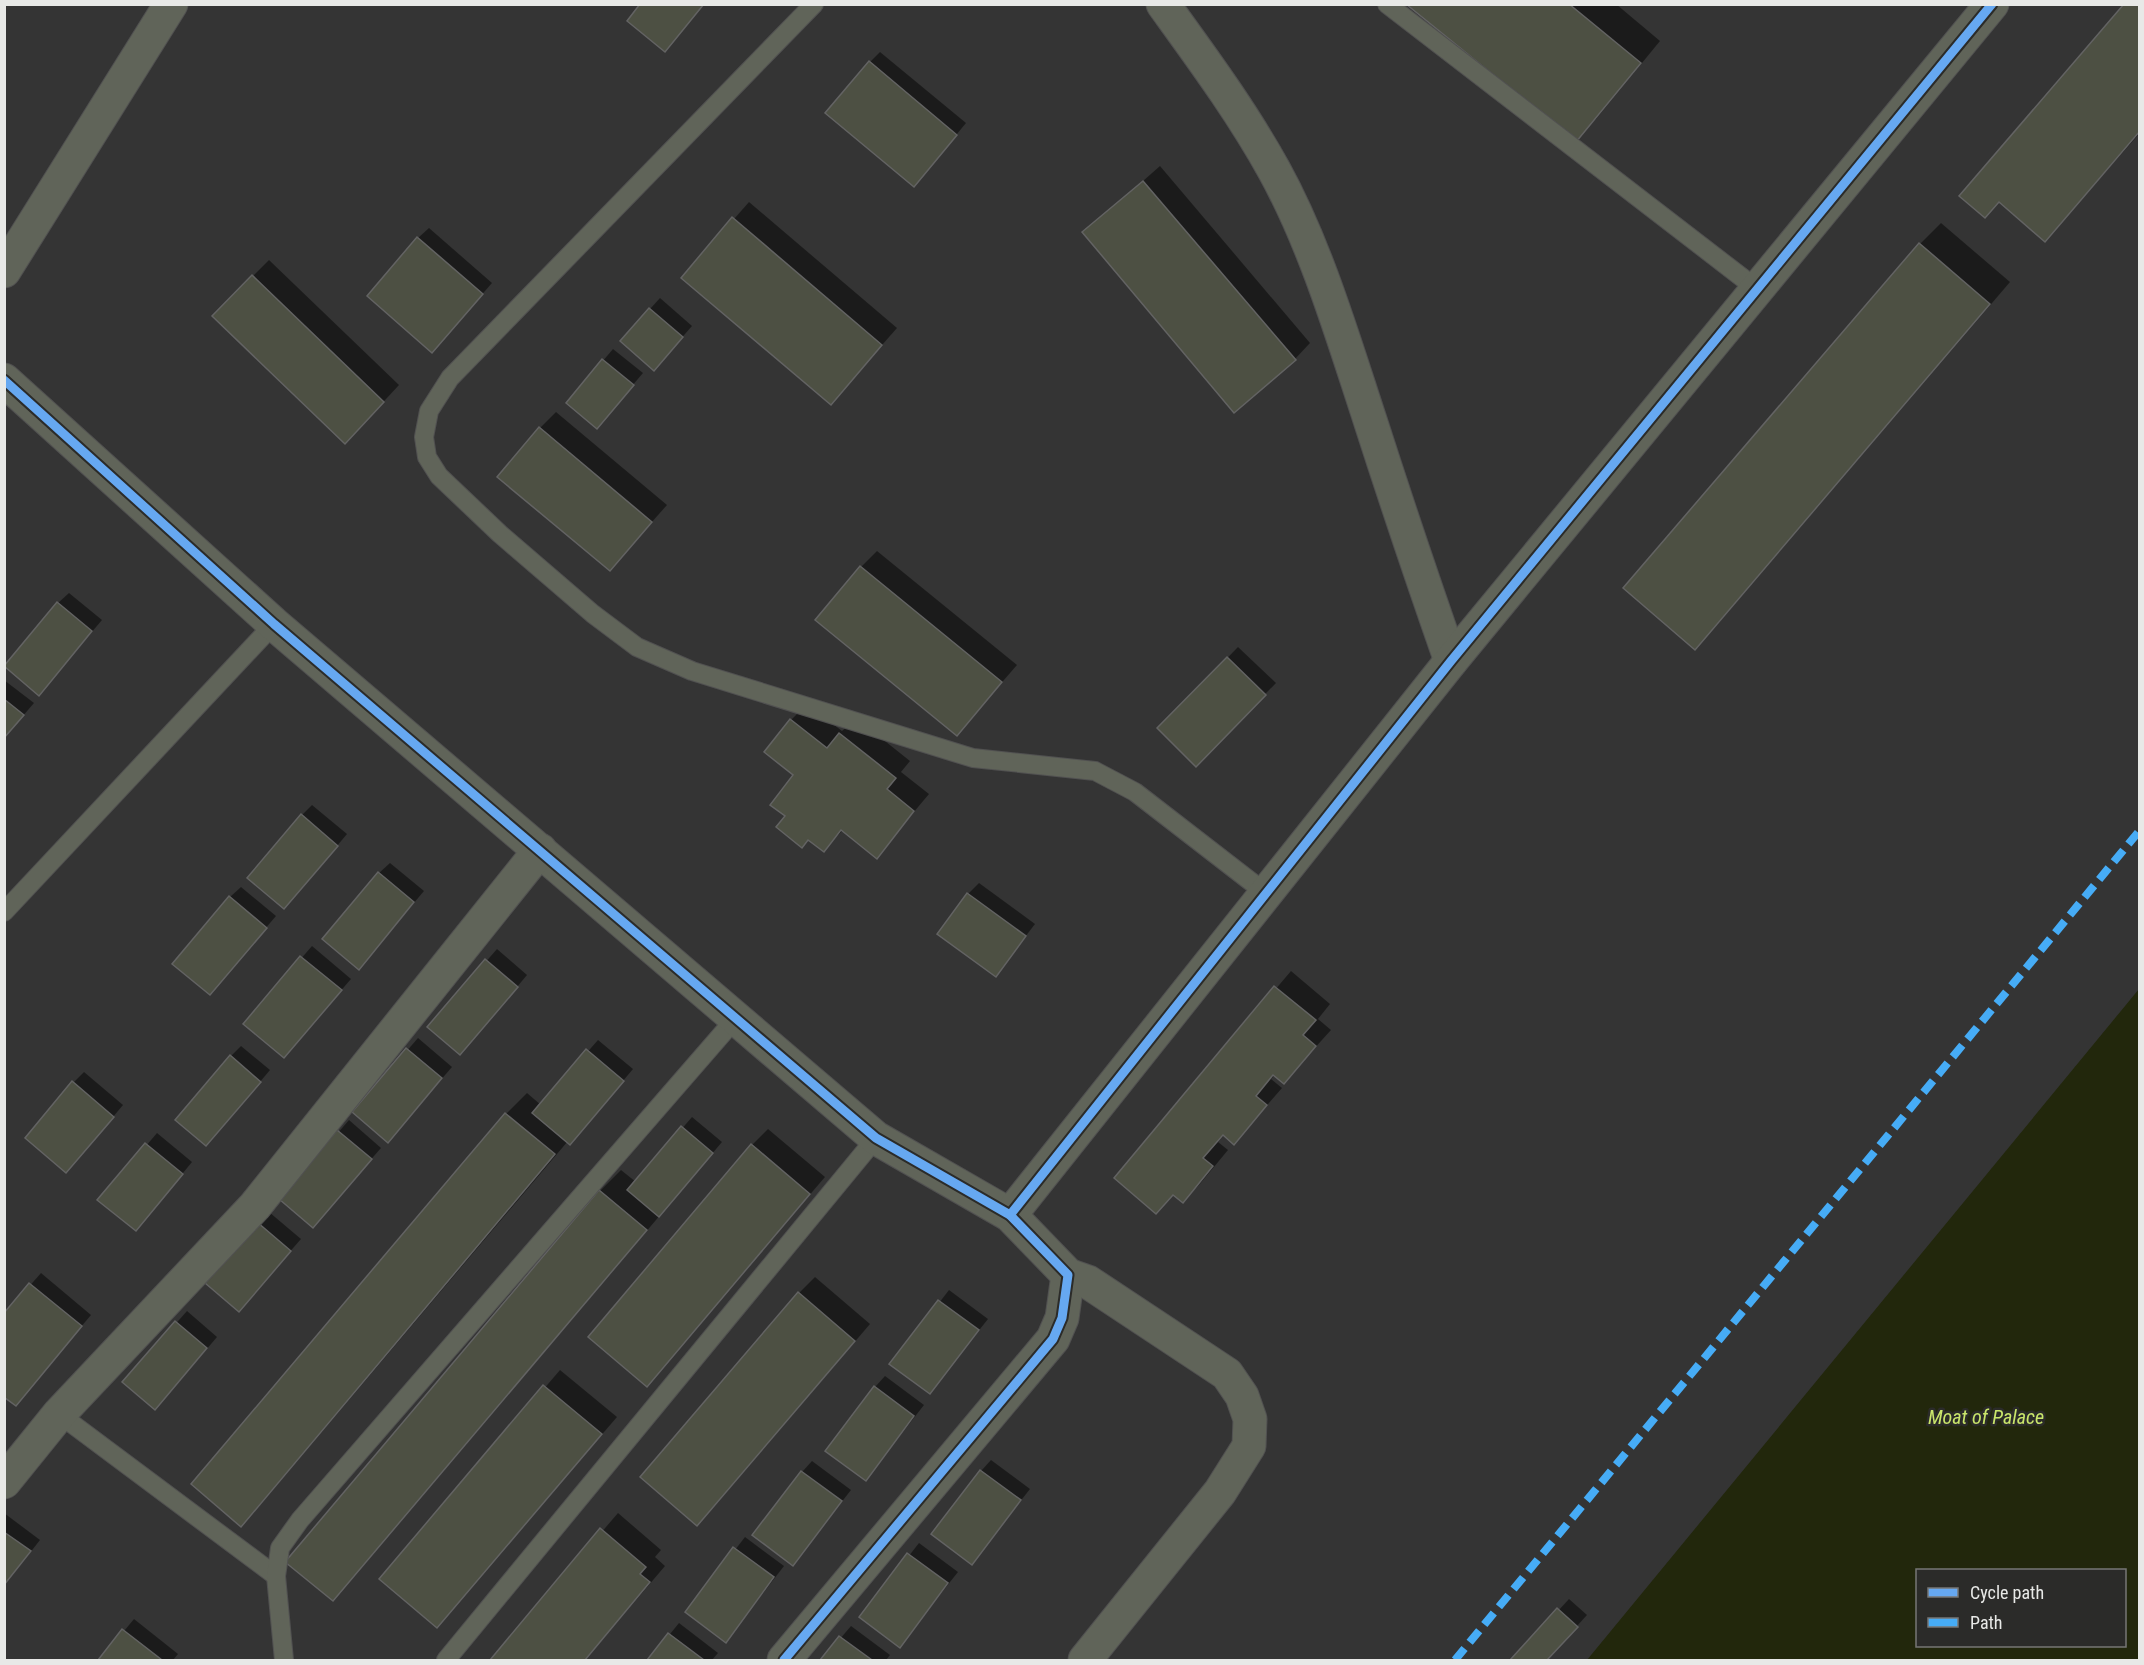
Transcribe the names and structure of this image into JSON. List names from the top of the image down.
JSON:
{
  "water": ["Moat of Palace"],
  "legend": ["Cycle path", "Path"]
}
